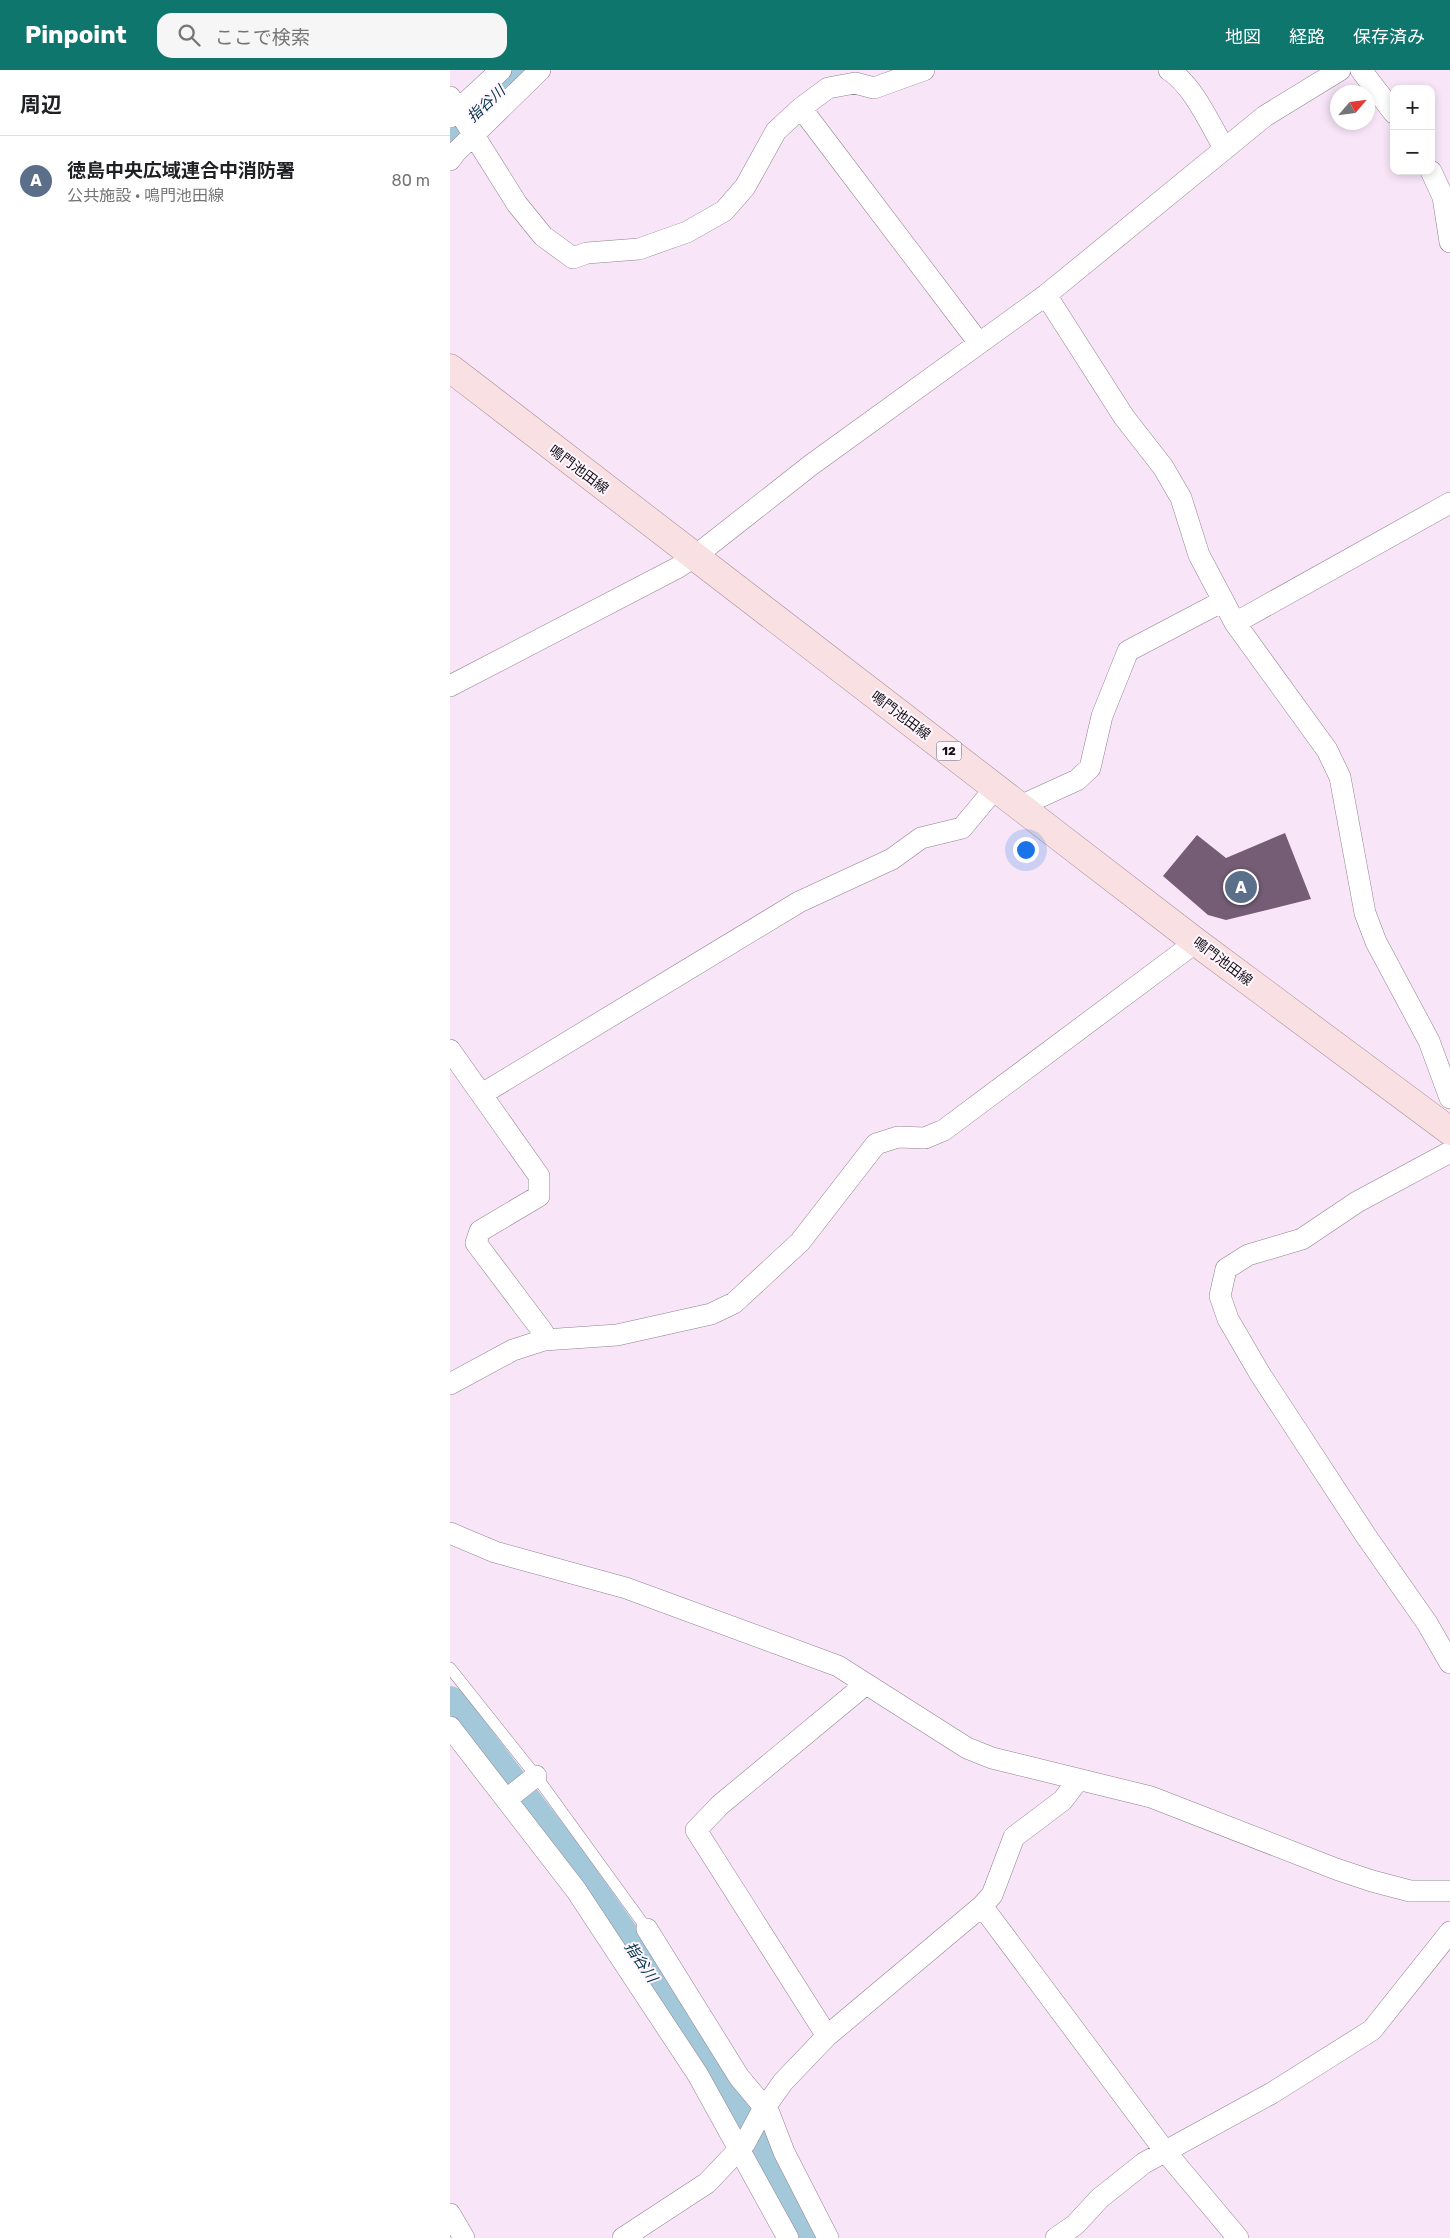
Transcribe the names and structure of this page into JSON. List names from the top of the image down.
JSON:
{
  "streets": {
    "main road": ["鳴門池田線", "12"]
  },
  "water": ["指谷川"],
  "north": "top right",
  "page": {
    "header": "Pinpoint",
    "search": "ここで検索",
    "nav": ["地図", "経路", "保存済み"],
    "heading": "周辺",
    "map_buttons": ["+", "−"],
    "list": [
      {
        "mark": "A",
        "name": "徳島中央広域連合中消防署",
        "note": "公共施設 · 鳴門池田線",
        "value": "80 m"
      }
    ],
    "pins": "A"
  }
}
